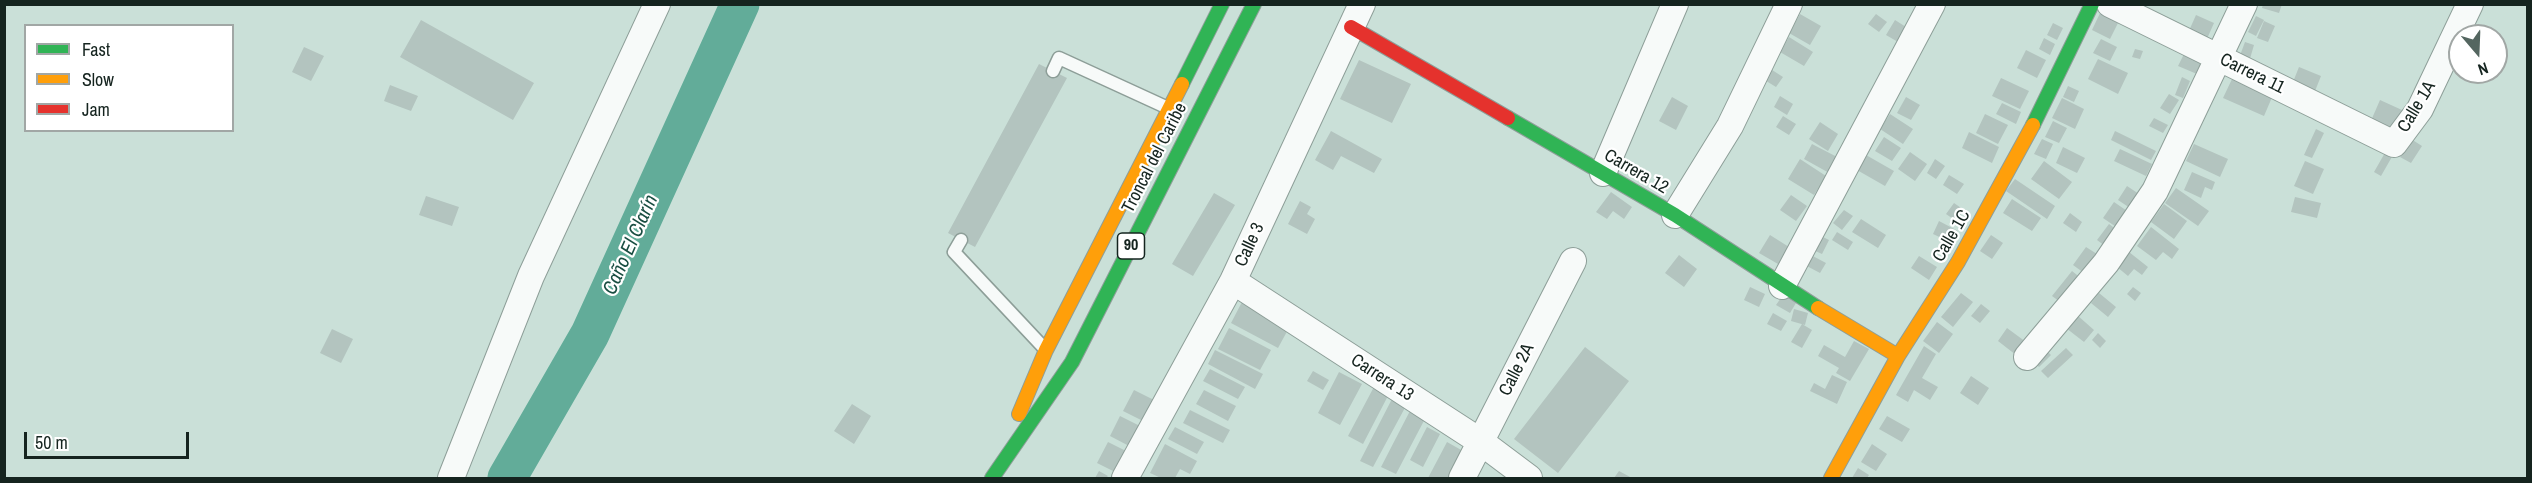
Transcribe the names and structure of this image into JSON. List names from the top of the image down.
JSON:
{
  "streets": {
    "main road": [
      "Troncal del Caribe",
      "Carrera 12",
      "Calle 1C",
      "90"
    ],
    "street": [
      "Carrera 11",
      "Calle 1A",
      "Calle 3",
      "Calle 2A",
      "Carrera 13"
    ]
  },
  "crossings": [
    ["Carrera 11", "Calle 1A"],
    ["Carrera 12", "Calle 1C"],
    ["Carrera 12", "Calle 3"],
    ["Calle 3", "Carrera 13"],
    ["Calle 2A", "Carrera 13"]
  ],
  "water": ["Caño El Clarín"],
  "legend": ["Fast", "Slow", "Jam"],
  "scale_bar": "50 m",
  "north": "bottom"
}
